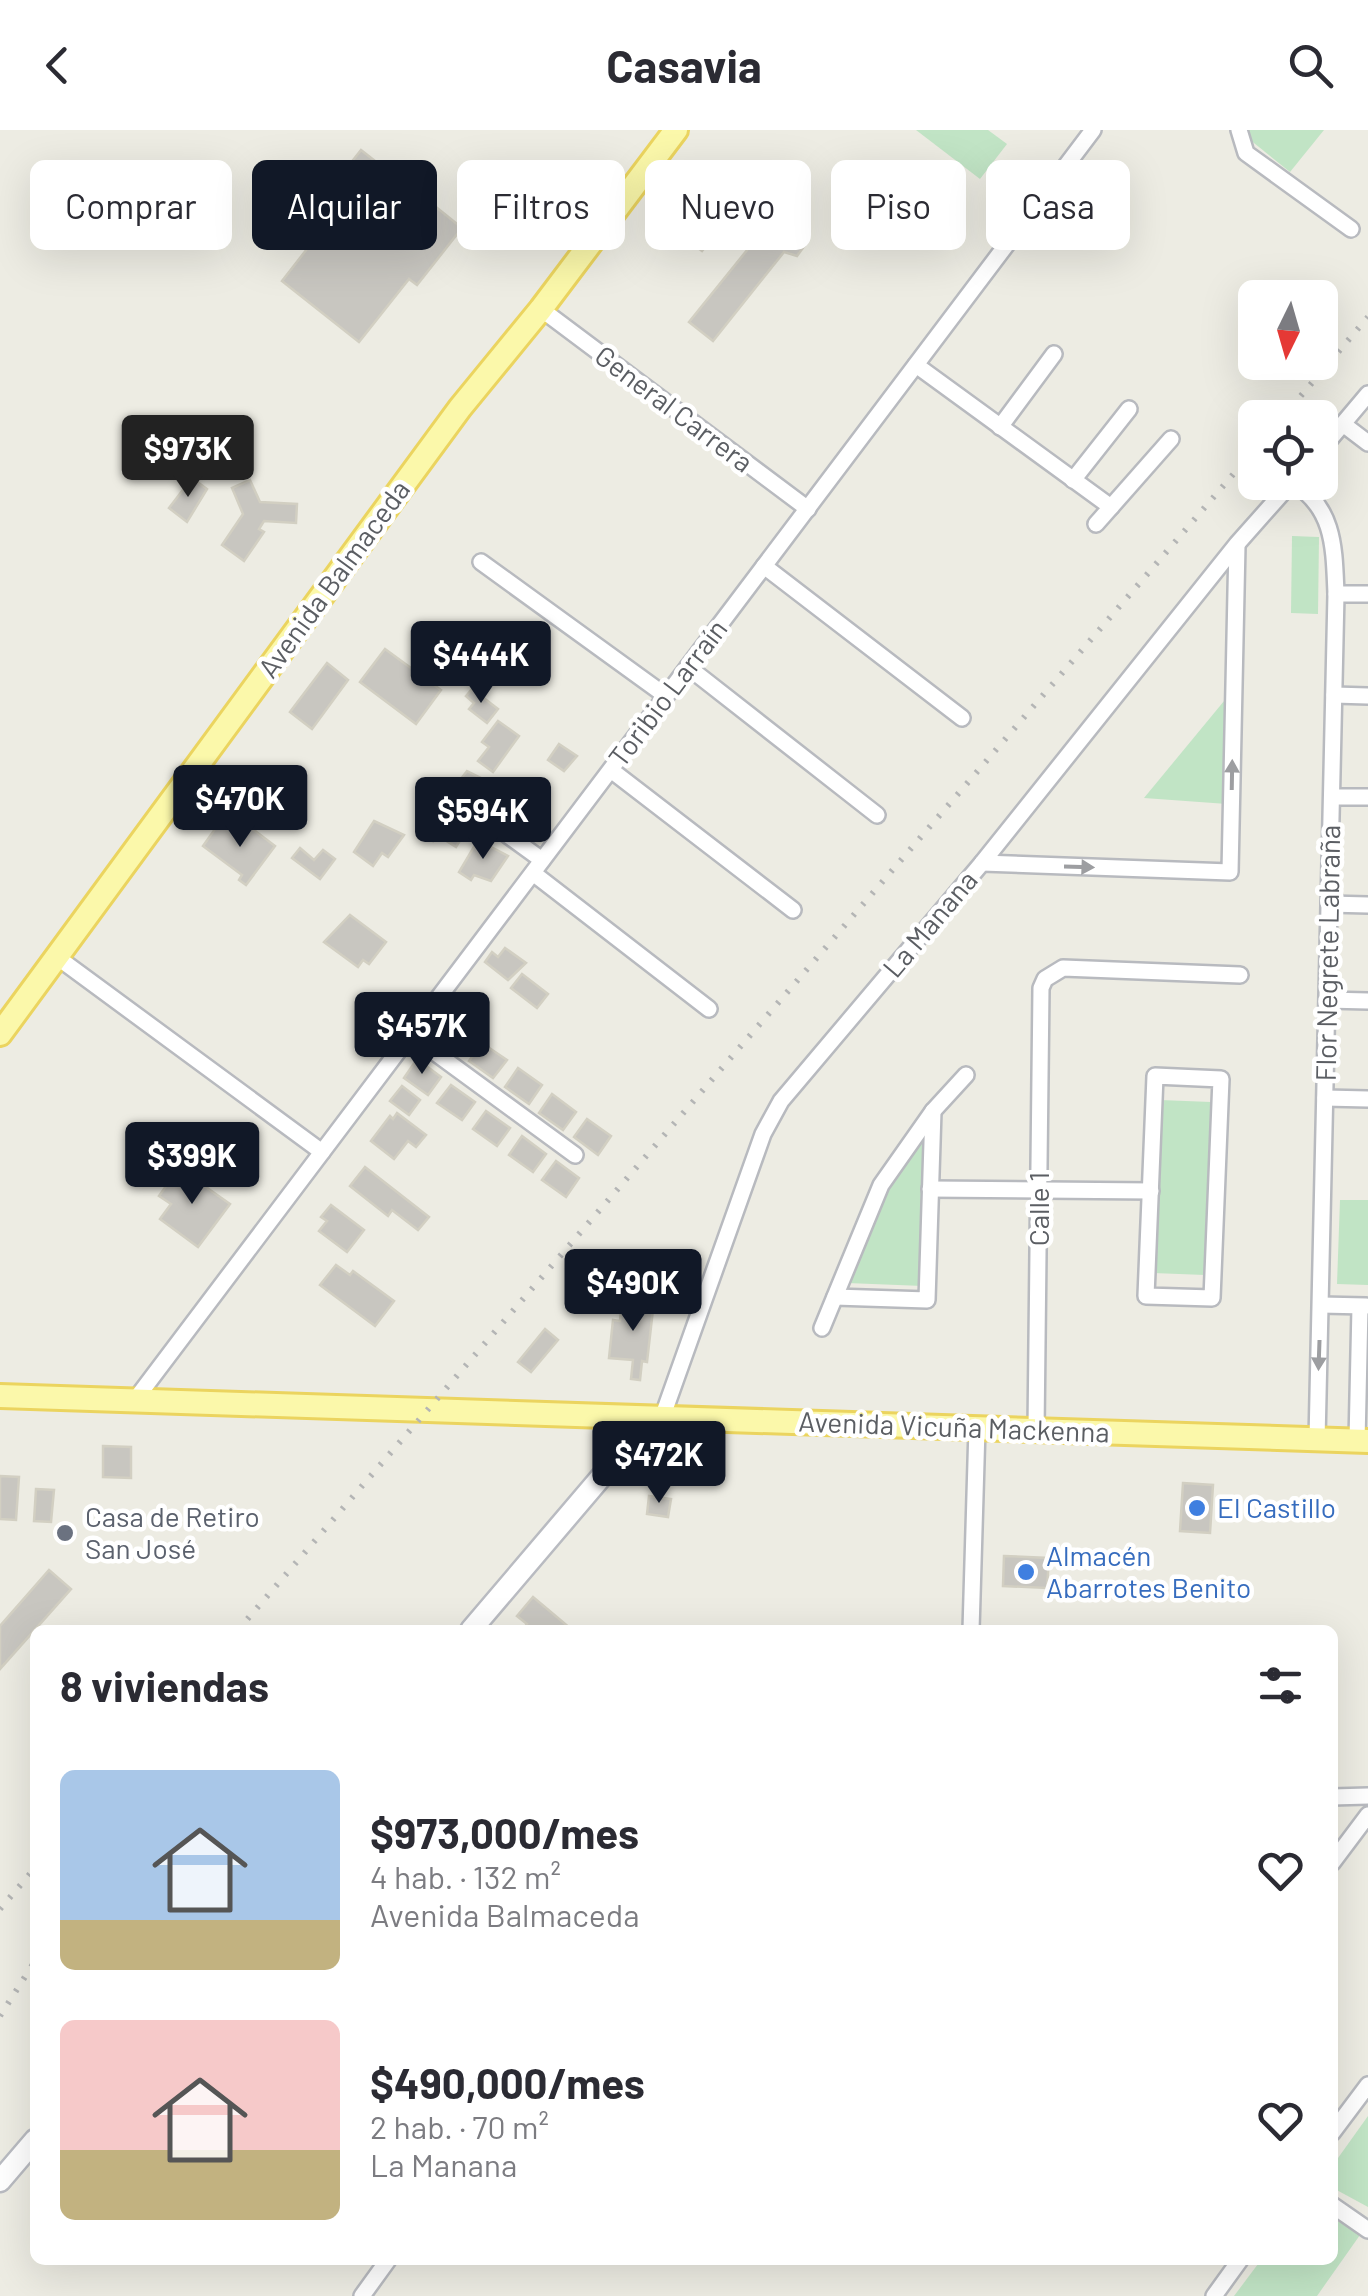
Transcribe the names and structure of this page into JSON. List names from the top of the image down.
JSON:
{
  "streets": {
    "main road": ["Avenida Balmaceda", "Avenida Vicuña Mackenna"],
    "street": [
      "General Carrera",
      "Toribio Larraín",
      "La Manana",
      "Flor Negrete Labraña",
      "Calle 1"
    ]
  },
  "crossings": [
    ["General Carrera", "Avenida Balmaceda"],
    ["General Carrera", "Toribio Larraín"],
    ["Toribio Larraín", "Avenida Vicuña Mackenna"],
    ["La Manana", "Avenida Vicuña Mackenna"],
    ["Flor Negrete Labraña", "Avenida Vicuña Mackenna"],
    ["Calle 1", "Avenida Vicuña Mackenna"]
  ],
  "places": ["El Castillo", "Casa de Retiro San José", "Almacén Abarrotes Benito"],
  "north": "bottom",
  "page": {
    "header": "Casavia",
    "chip": [
      "Comprar",
      "Alquilar",
      "Filtros",
      "Nuevo",
      "Piso",
      "Casa"
    ],
    "price": [
      "$973K",
      "$444K",
      "$470K",
      "$594K",
      "$457K",
      "$399K",
      "$490K",
      "$472K"
    ],
    "heading": "8 viviendas",
    "list": [
      {
        "name": "$973,000/mes",
        "note": "4 hab. · 132 m² · Avenida Balmaceda"
      },
      {
        "name": "$490,000/mes",
        "note": "2 hab. · 70 m² · La Manana"
      }
    ]
  }
}
